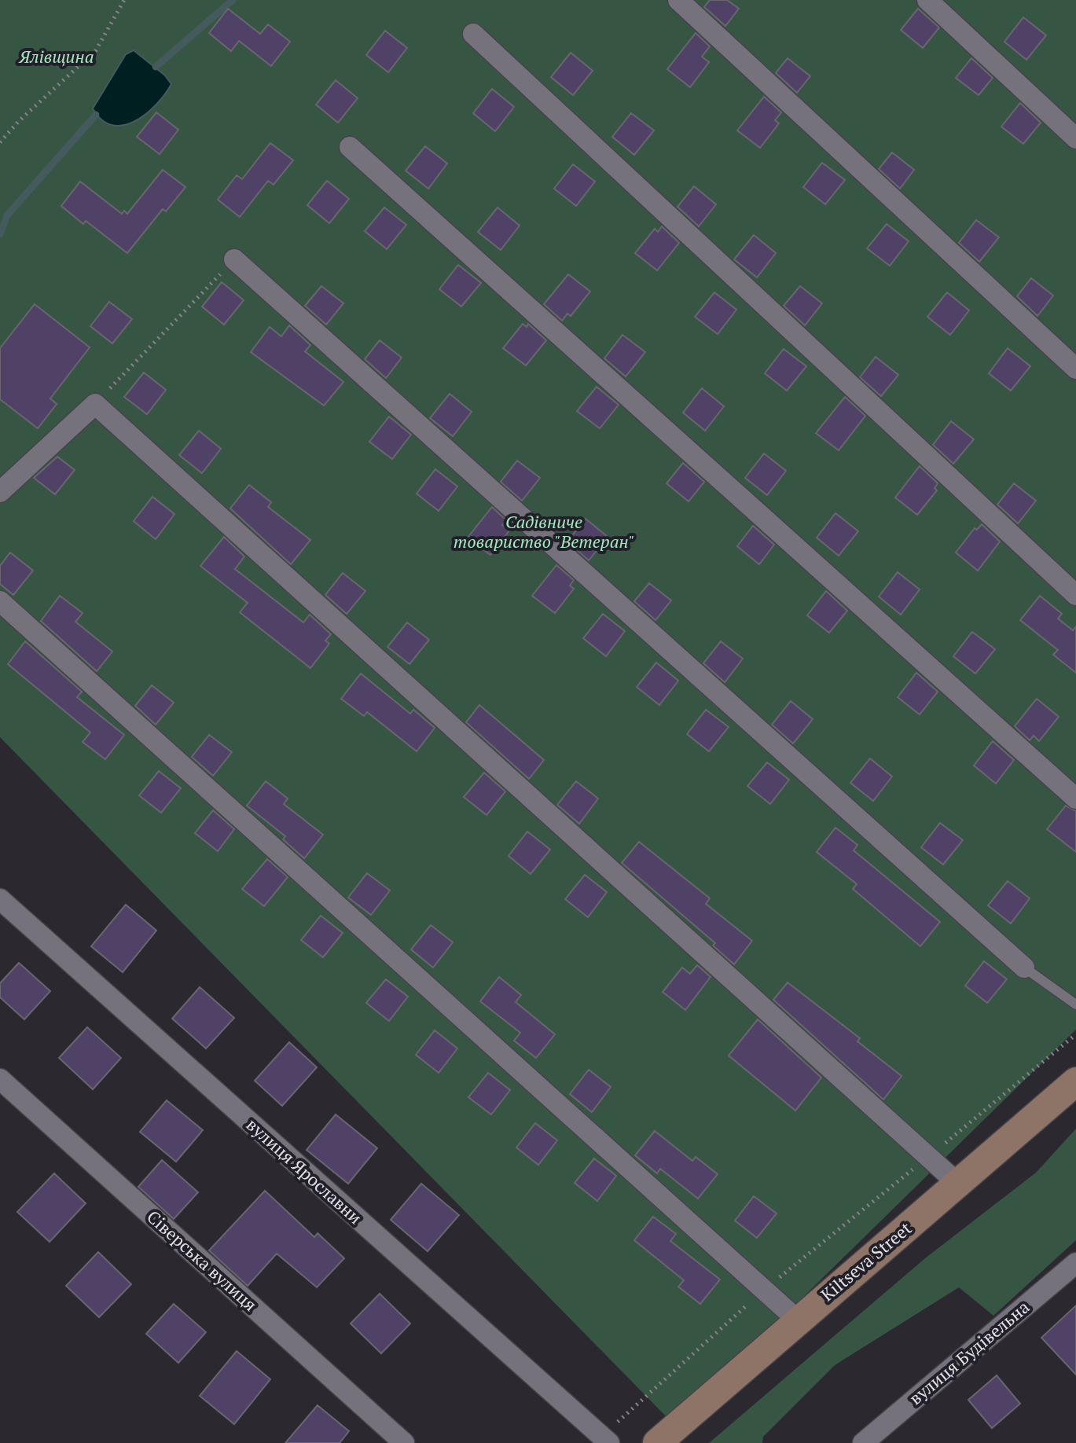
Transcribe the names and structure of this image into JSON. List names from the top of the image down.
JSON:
{
  "streets": {
    "main road": ["Kiltseva Street"],
    "street": ["вулиця Ярославни", "Сіверська вулиця", "вулиця Будівельна"]
  },
  "parks": ["Ялівщина", "Садівниче товариство \"Ветеран\""]
}
